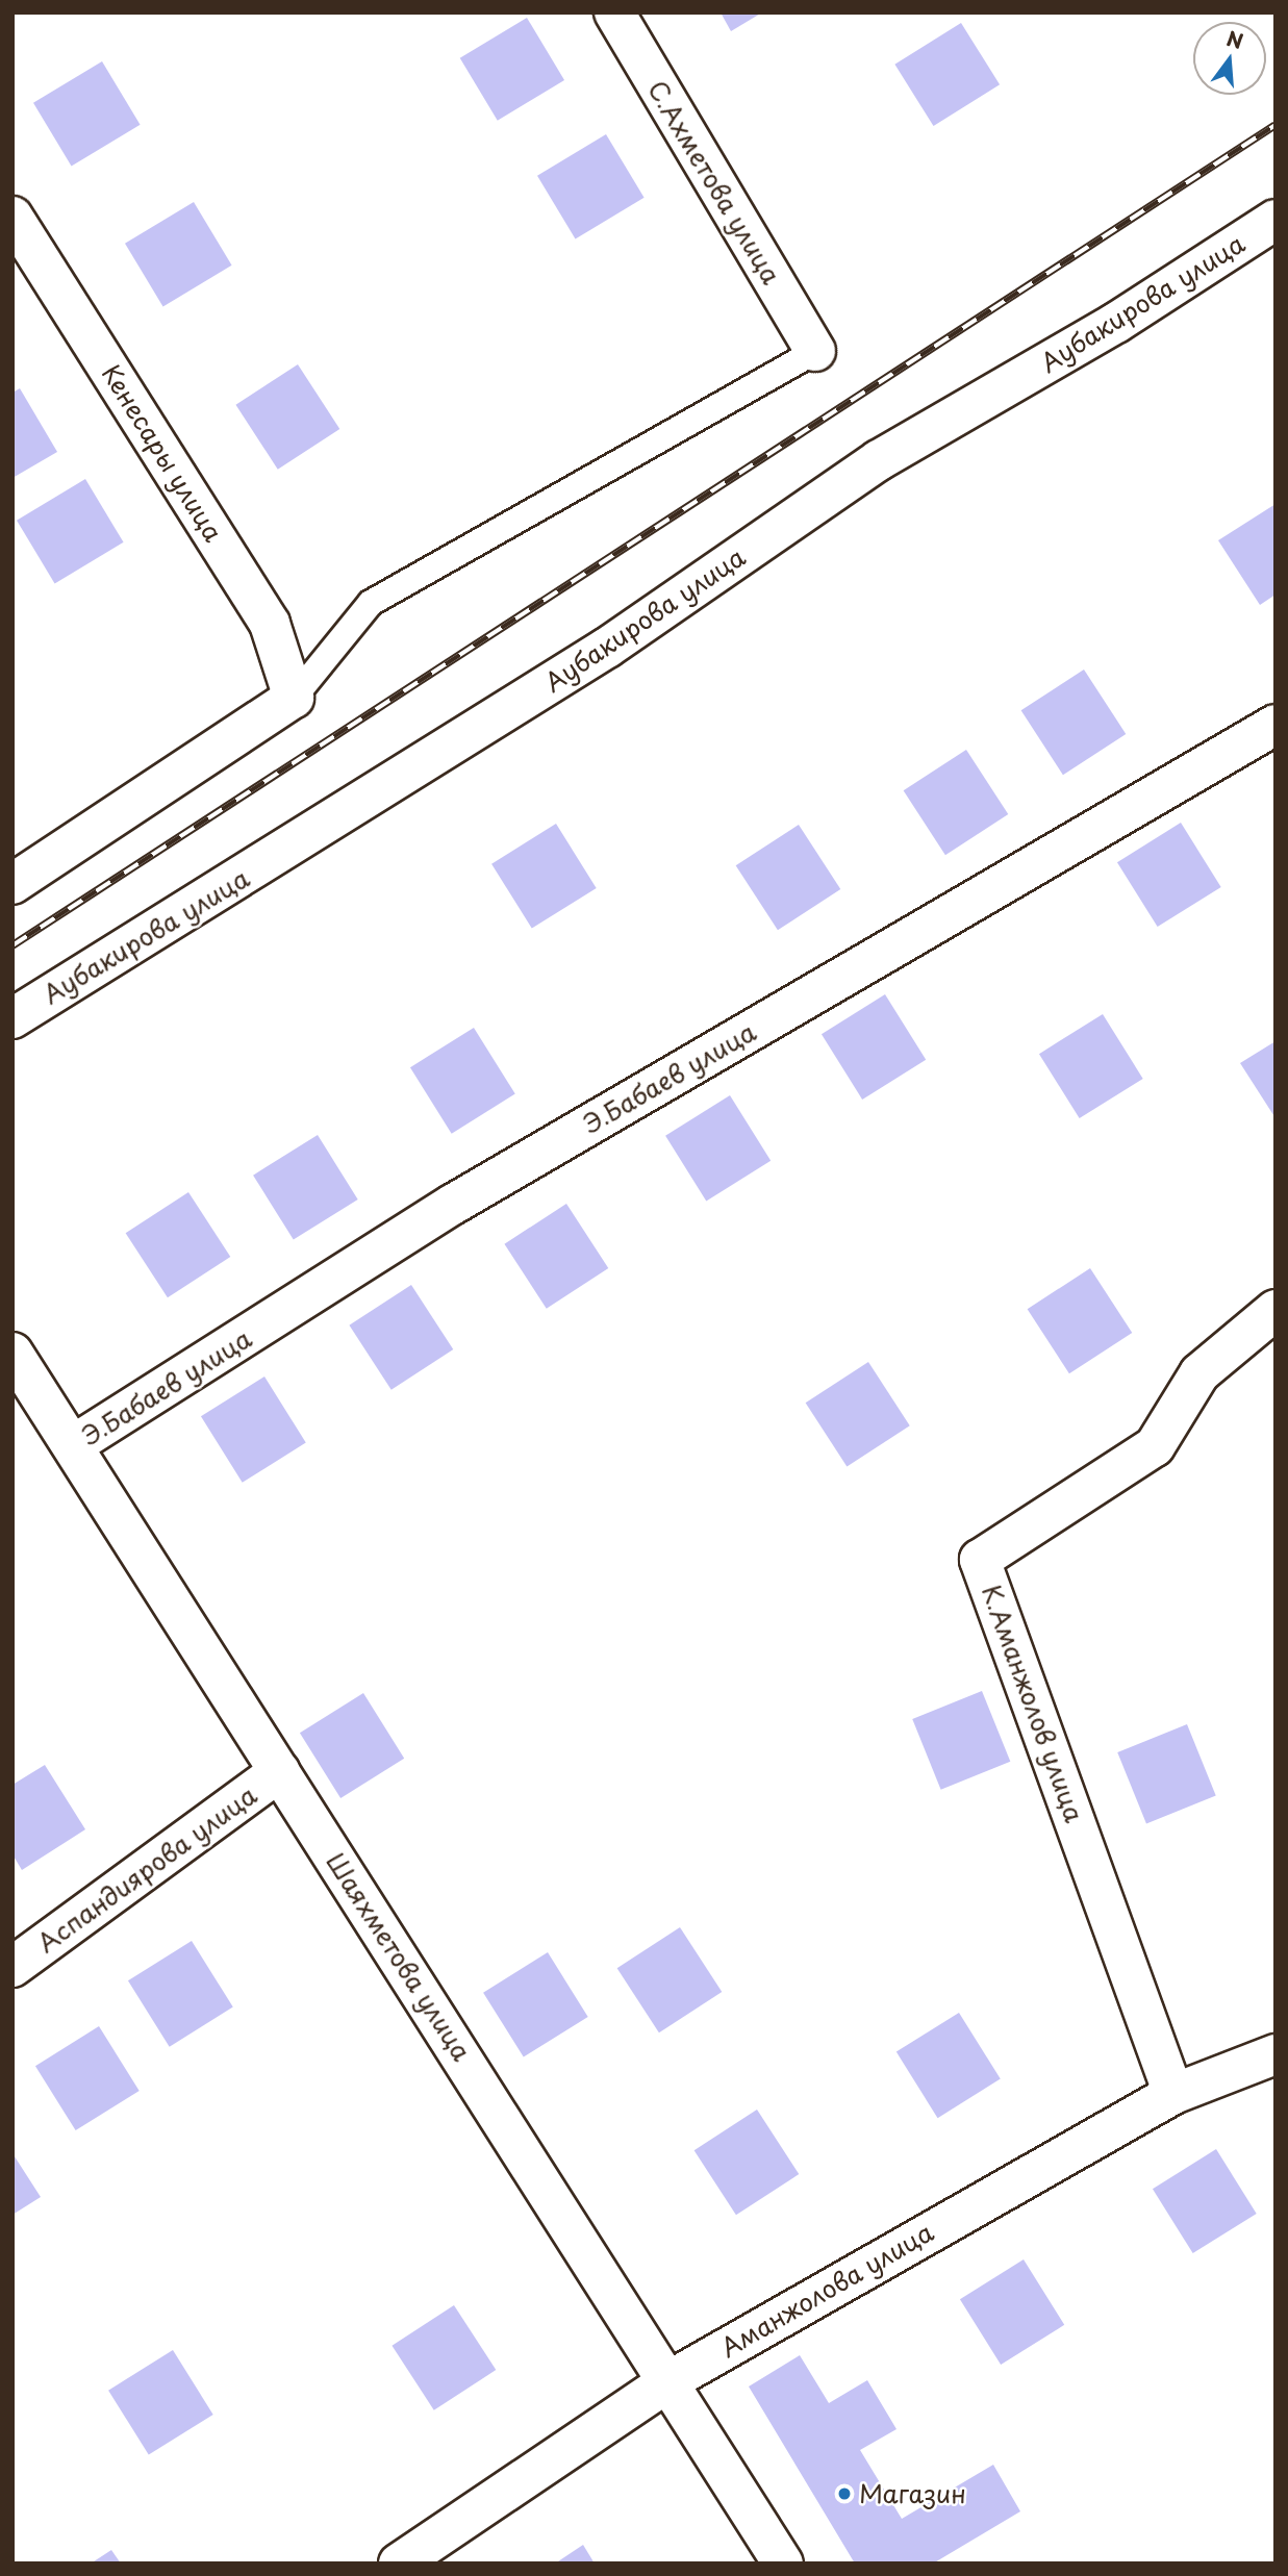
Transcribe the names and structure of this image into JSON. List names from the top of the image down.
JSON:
{
  "streets": {
    "street": [
      "С.Ахметова улица",
      "Аубакирова улица",
      "Кенесары улица",
      "Э.Бабаев улица",
      "К.Аманжолов улица",
      "Аспандиярова улица",
      "Шаяхметова улица",
      "Аманжолова улица"
    ]
  },
  "crossings": [
    ["Э.Бабаев улица", "Шаяхметова улица"],
    ["К.Аманжолов улица", "Аманжолова улица"],
    ["Аспандиярова улица", "Шаяхметова улица"],
    ["Шаяхметова улица", "Аманжолова улица"]
  ],
  "places": ["Магазин"],
  "north": "top"
}
